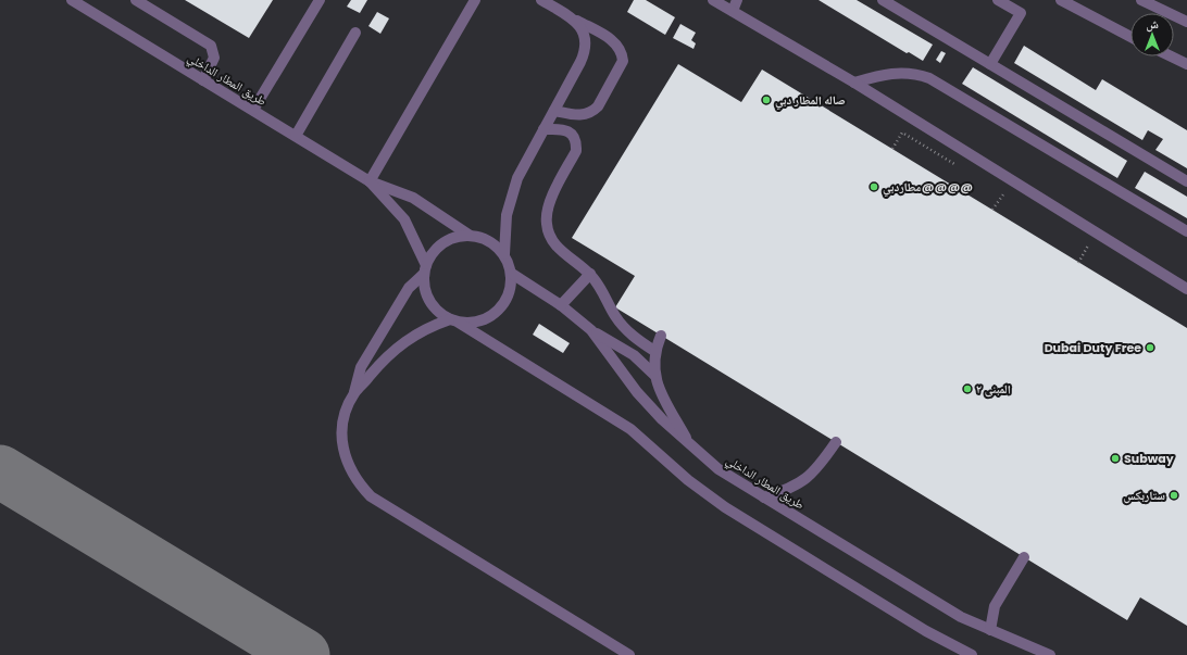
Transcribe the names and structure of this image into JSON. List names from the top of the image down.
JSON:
{
  "streets": {
    "street": ["طريق المطار الداخلي"]
  },
  "places": [
    "صاله المطار دبي",
    "مطاردبي@@@@",
    "Dubai Duty Free",
    "المبنى ٢",
    "Subway",
    "ستاربكس"
  ],
  "north": "top"
}
